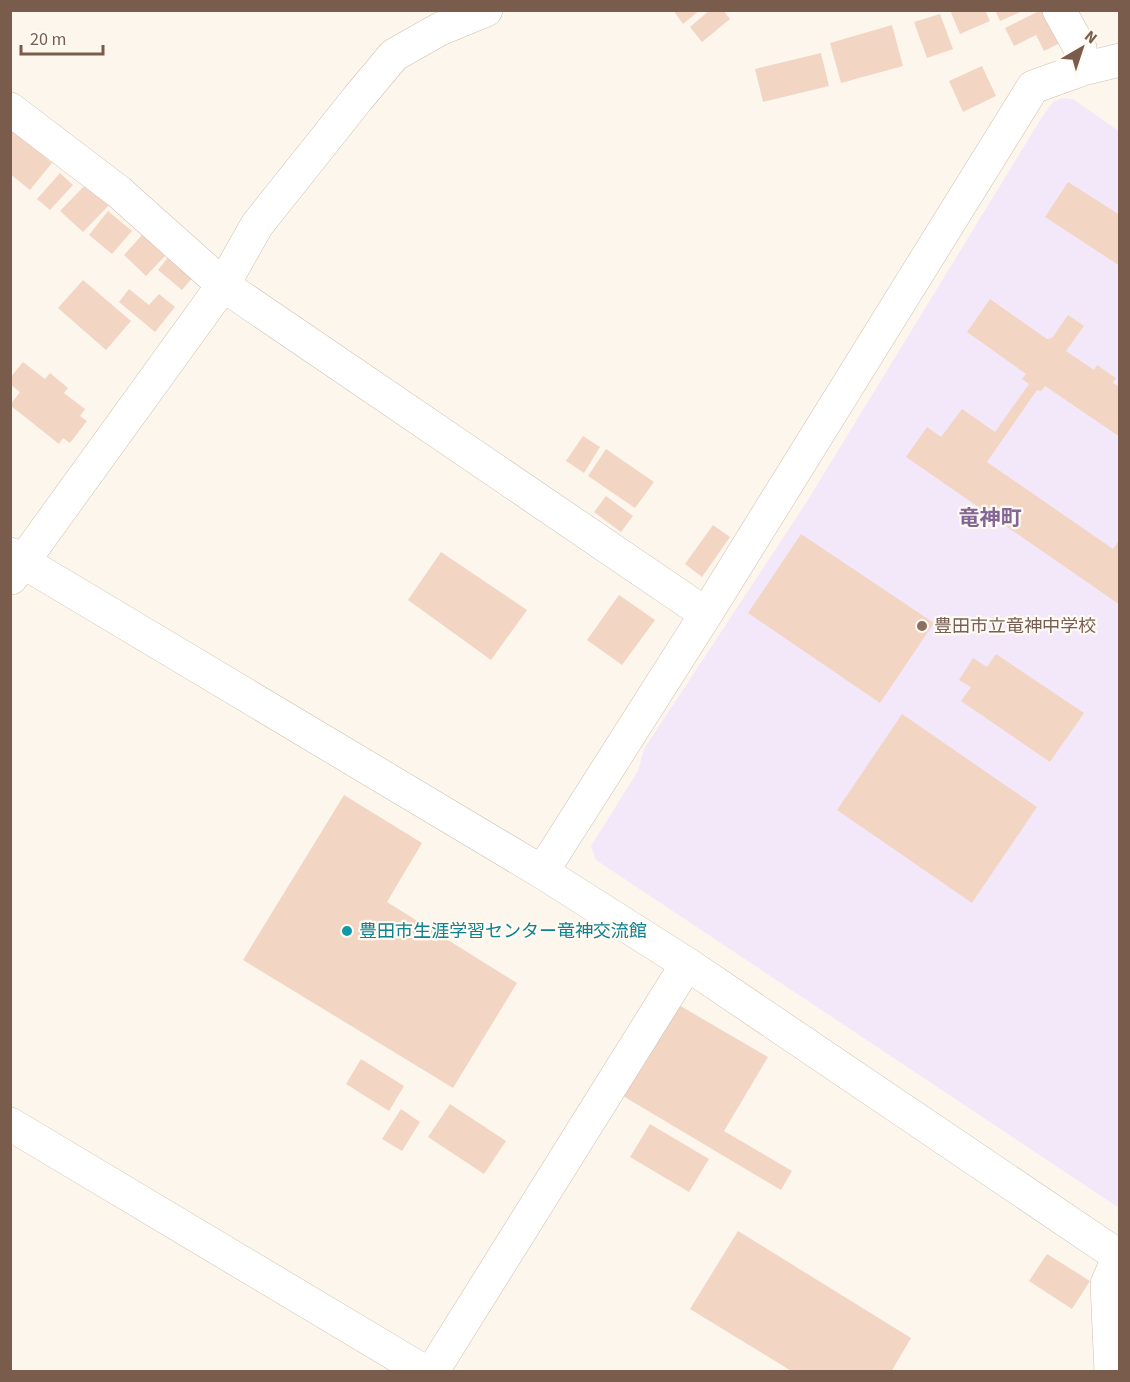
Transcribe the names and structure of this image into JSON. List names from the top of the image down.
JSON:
{
  "districts": ["竜神町"],
  "places": ["豊田市立竜神中学校", "豊田市生涯学習センター竜神交流館"],
  "scale_bar": "20 m",
  "north": "top right"
}
